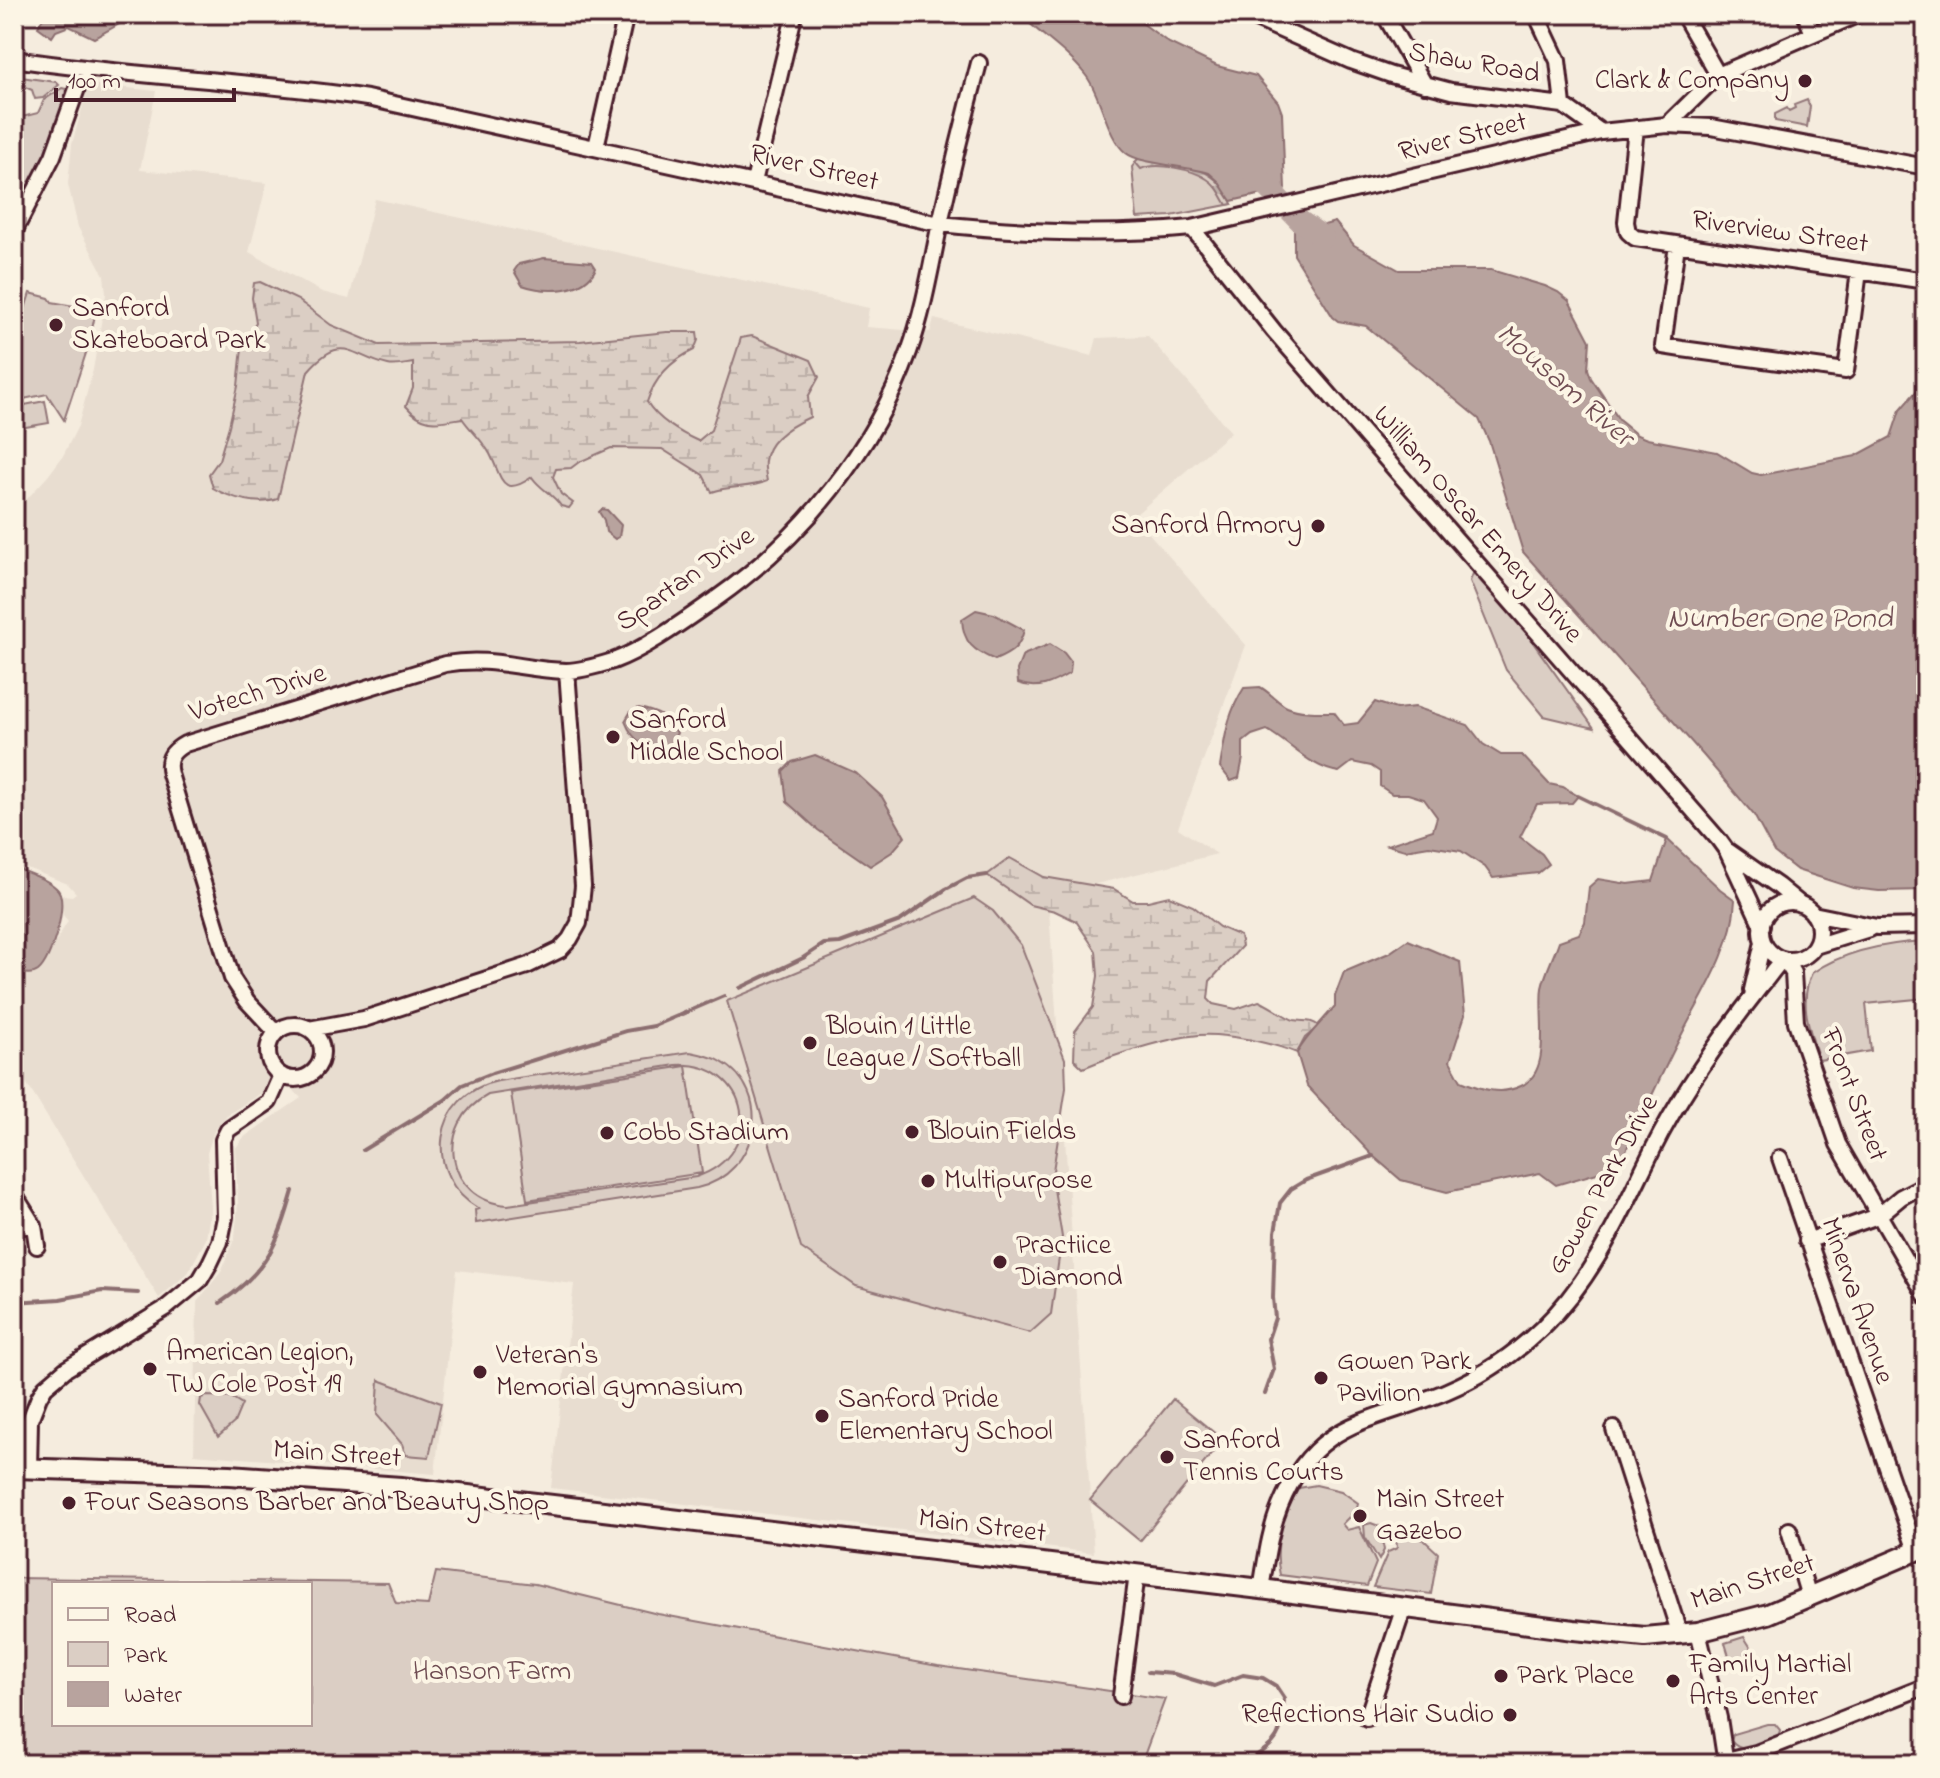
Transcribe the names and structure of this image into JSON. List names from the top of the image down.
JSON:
{
  "streets": {
    "main road": ["Main Street"],
    "street": [
      "Shaw Road",
      "River Street",
      "Riverview Street",
      "William Oscar Emery Drive",
      "Spartan Drive",
      "Votech Drive",
      "Front Street",
      "Gowen Park Drive",
      "Minerva Avenue"
    ]
  },
  "crossings": [
    ["Shaw Road", "River Street"],
    ["River Street", "Riverview Street"],
    ["River Street", "William Oscar Emery Drive"],
    ["River Street", "Spartan Drive"],
    ["William Oscar Emery Drive", "Front Street"],
    ["William Oscar Emery Drive", "Gowen Park Drive"],
    ["Spartan Drive", "Votech Drive"],
    ["Front Street", "Gowen Park Drive"],
    ["Gowen Park Drive", "Main Street"],
    ["Minerva Avenue", "Main Street"]
  ],
  "water": ["Mousam River", "Number One Pond"],
  "parks": ["Hanson Farm"],
  "places": [
    "Clark & Company",
    "Sanford Skateboard Park",
    "Sanford Armory",
    "Sanford Middle School",
    "Blouin 1 Little League / Softball",
    "Blouin Fields",
    "Cobb Stadium",
    "Multipurpose",
    "Practiice Diamond",
    "American Legion, TW Cole Post 19",
    "Veteran's Memorial Gymnasium",
    "Gowen Park Pavilion",
    "Sanford Pride Elementary School",
    "Sanford Tennis Courts",
    "Four Seasons Barber and Beauty Shop",
    "Main Street Gazebo",
    "Park Place",
    "Family Martial Arts Center",
    "Reflections Hair Sudio"
  ],
  "legend": ["Road", "Park", "Water"],
  "scale_bar": "100 m"
}
